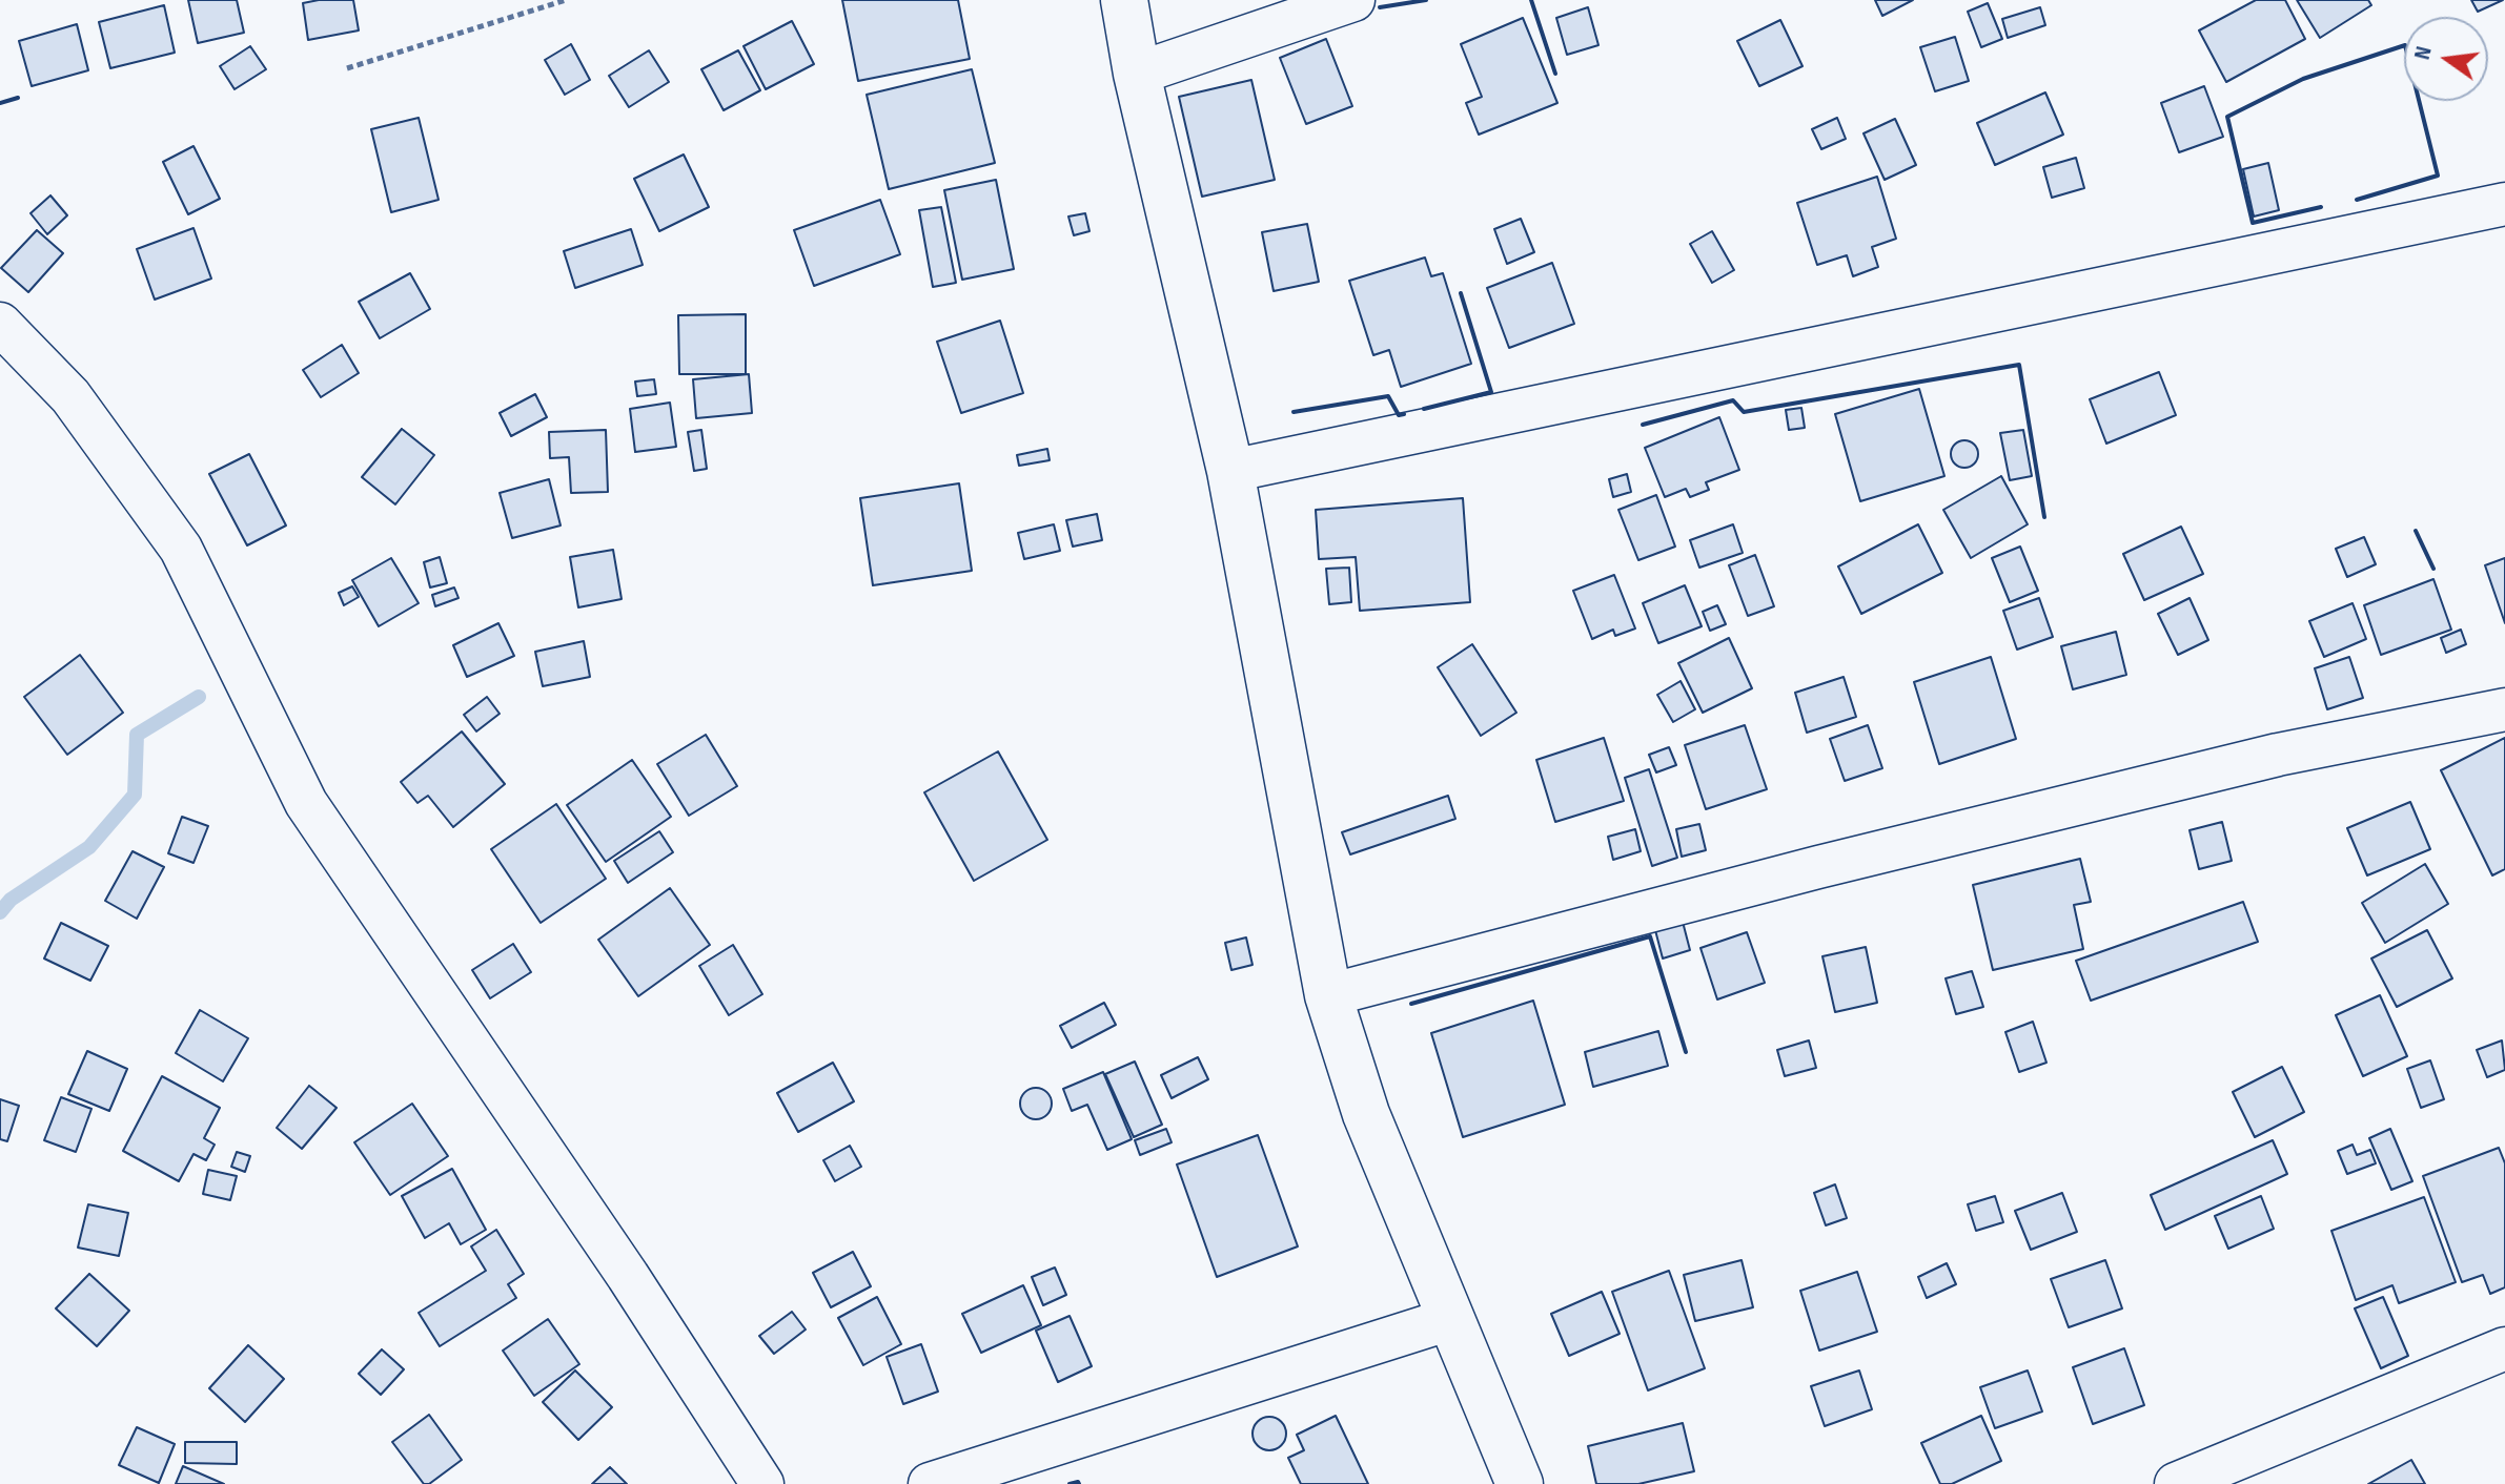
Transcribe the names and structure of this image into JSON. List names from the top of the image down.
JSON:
{
  "north": "left"
}
